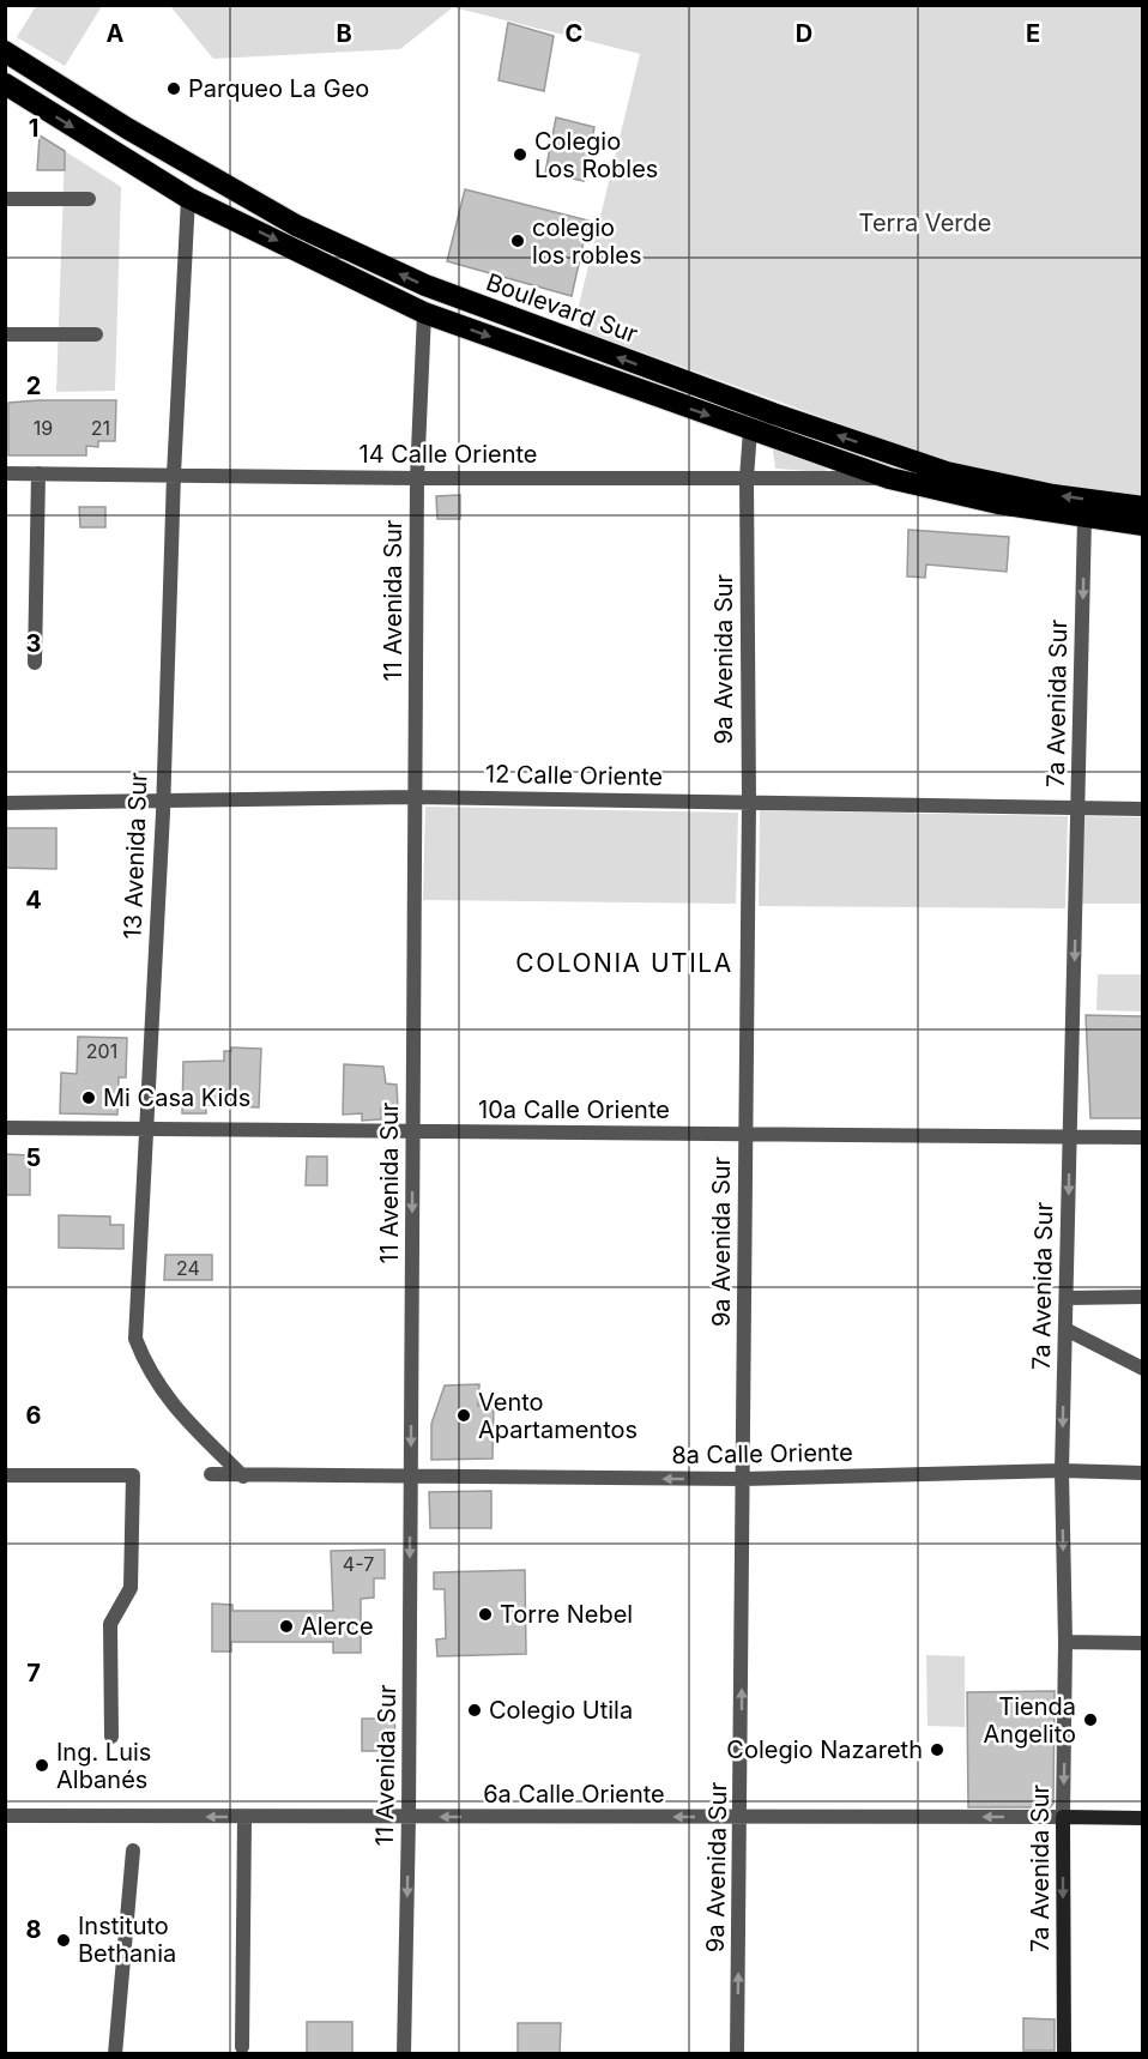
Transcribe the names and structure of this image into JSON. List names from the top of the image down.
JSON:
{
  "streets": {
    "highway": ["Boulevard Sur"],
    "street": [
      "14 Calle Oriente",
      "11 Avenida Sur",
      "9a Avenida Sur",
      "7a Avenida Sur",
      "12 Calle Oriente",
      "13 Avenida Sur",
      "10a Calle Oriente",
      "8a Calle Oriente",
      "6a Calle Oriente"
    ]
  },
  "crossings": [
    ["14 Calle Oriente", "11 Avenida Sur"],
    ["14 Calle Oriente", "9a Avenida Sur"],
    ["14 Calle Oriente", "13 Avenida Sur"],
    ["11 Avenida Sur", "12 Calle Oriente"],
    ["11 Avenida Sur", "10a Calle Oriente"],
    ["11 Avenida Sur", "8a Calle Oriente"],
    ["11 Avenida Sur", "6a Calle Oriente"],
    ["9a Avenida Sur", "12 Calle Oriente"],
    ["9a Avenida Sur", "10a Calle Oriente"],
    ["9a Avenida Sur", "8a Calle Oriente"],
    ["9a Avenida Sur", "6a Calle Oriente"],
    ["7a Avenida Sur", "12 Calle Oriente"],
    ["7a Avenida Sur", "10a Calle Oriente"],
    ["7a Avenida Sur", "8a Calle Oriente"],
    ["7a Avenida Sur", "6a Calle Oriente"],
    ["12 Calle Oriente", "13 Avenida Sur"],
    ["13 Avenida Sur", "10a Calle Oriente"],
    ["13 Avenida Sur", "8a Calle Oriente"]
  ],
  "one_way": [
    "11 Avenida Sur",
    "9a Avenida Sur",
    "7a Avenida Sur",
    "8a Calle Oriente",
    "6a Calle Oriente"
  ],
  "districts": ["COLONIA UTILA"],
  "parks": ["Terra Verde"],
  "places": [
    "Parqueo La Geo",
    "Colegio Los Robles",
    "colegio los robles",
    "Mi Casa Kids",
    "Vento Apartamentos",
    "Torre Nebel",
    "Alerce",
    "Colegio Utila",
    "Tienda Angelito",
    "Colegio Nazareth",
    "Ing. Luis Albanés",
    "Instituto Bethania"
  ],
  "house_numbers": [
    "19",
    "21",
    "201",
    "24",
    "4-7"
  ],
  "grid": {
    "columns": [
      "A",
      "B",
      "C",
      "D",
      "E"
    ],
    "rows": [
      "1",
      "2",
      "3",
      "4",
      "5",
      "6",
      "7",
      "8"
    ]
  }
}
